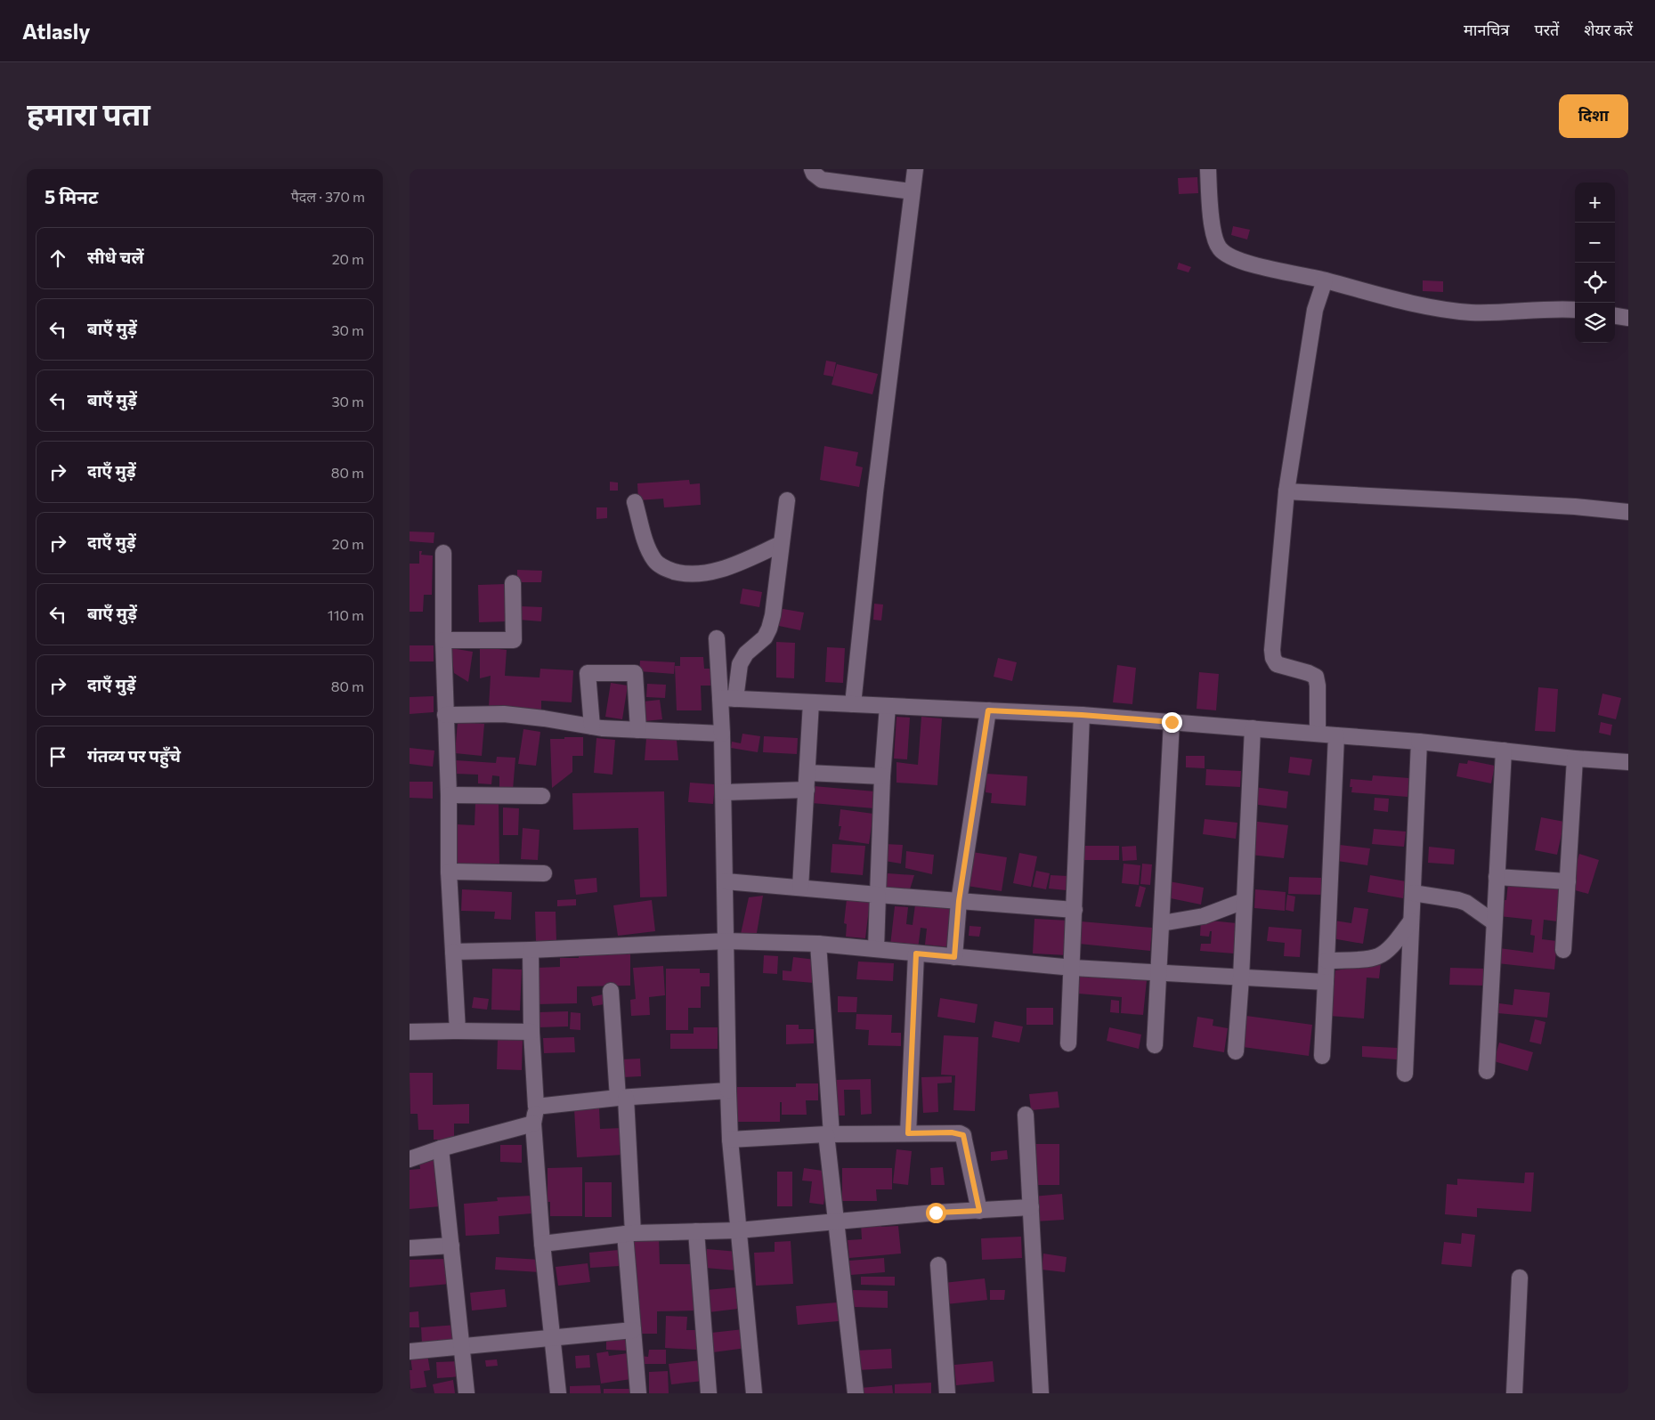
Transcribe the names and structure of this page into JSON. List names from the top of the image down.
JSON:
{
  "page": {
    "header": "Atlasly",
    "nav": ["मानचित्र", "परतें", "शेयर करें"],
    "title": "हमारा पता",
    "buttons": "दिशा",
    "heading": ["5 मिनट", "पैदल · 370 m"],
    "map_buttons": ["+", "−"],
    "list": [
      ["सीधे चलें", "20 m"],
      ["बाएँ मुड़ें", "30 m"],
      ["बाएँ मुड़ें", "30 m"],
      ["दाएँ मुड़ें", "80 m"],
      ["दाएँ मुड़ें", "20 m"],
      ["बाएँ मुड़ें", "110 m"],
      ["दाएँ मुड़ें", "80 m"],
      "गंतव्य पर पहुँचे"
    ]
  }
}
